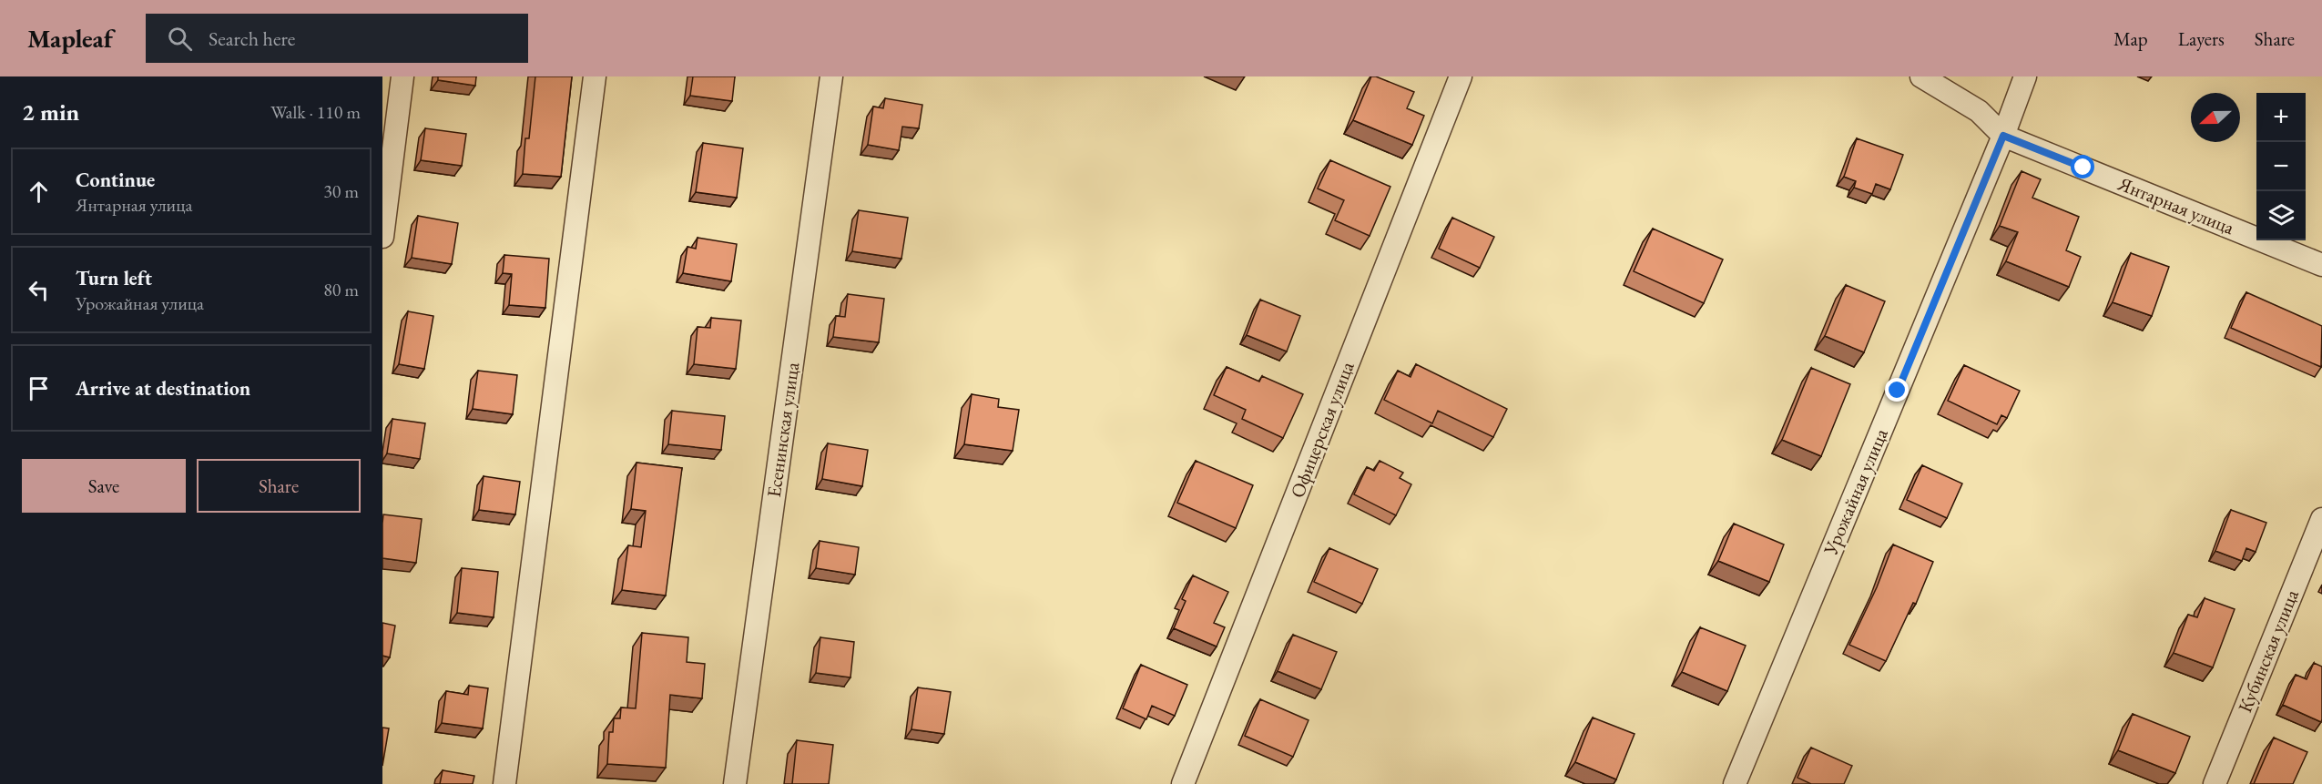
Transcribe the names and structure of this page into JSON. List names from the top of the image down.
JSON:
{
  "streets": {
    "street": [
      "Янтарная улица",
      "Есенинская улица",
      "Офицерская улица",
      "Урожайная улица",
      "Кубинская улица"
    ]
  },
  "crossings": [
    ["Янтарная улица", "Урожайная улица"]
  ],
  "north": "left",
  "page": {
    "header": "Mapleaf",
    "search": "Search here",
    "nav": ["Map", "Layers", "Share"],
    "heading": ["2 min", "Walk · 110 m"],
    "map_buttons": ["+", "−"],
    "list": [
      ["Continue", "Янтарная улица", "30 m"],
      ["Turn left", "Урожайная улица", "80 m"],
      "Arrive at destination"
    ],
    "buttons": ["Save", "Share"]
  }
}
